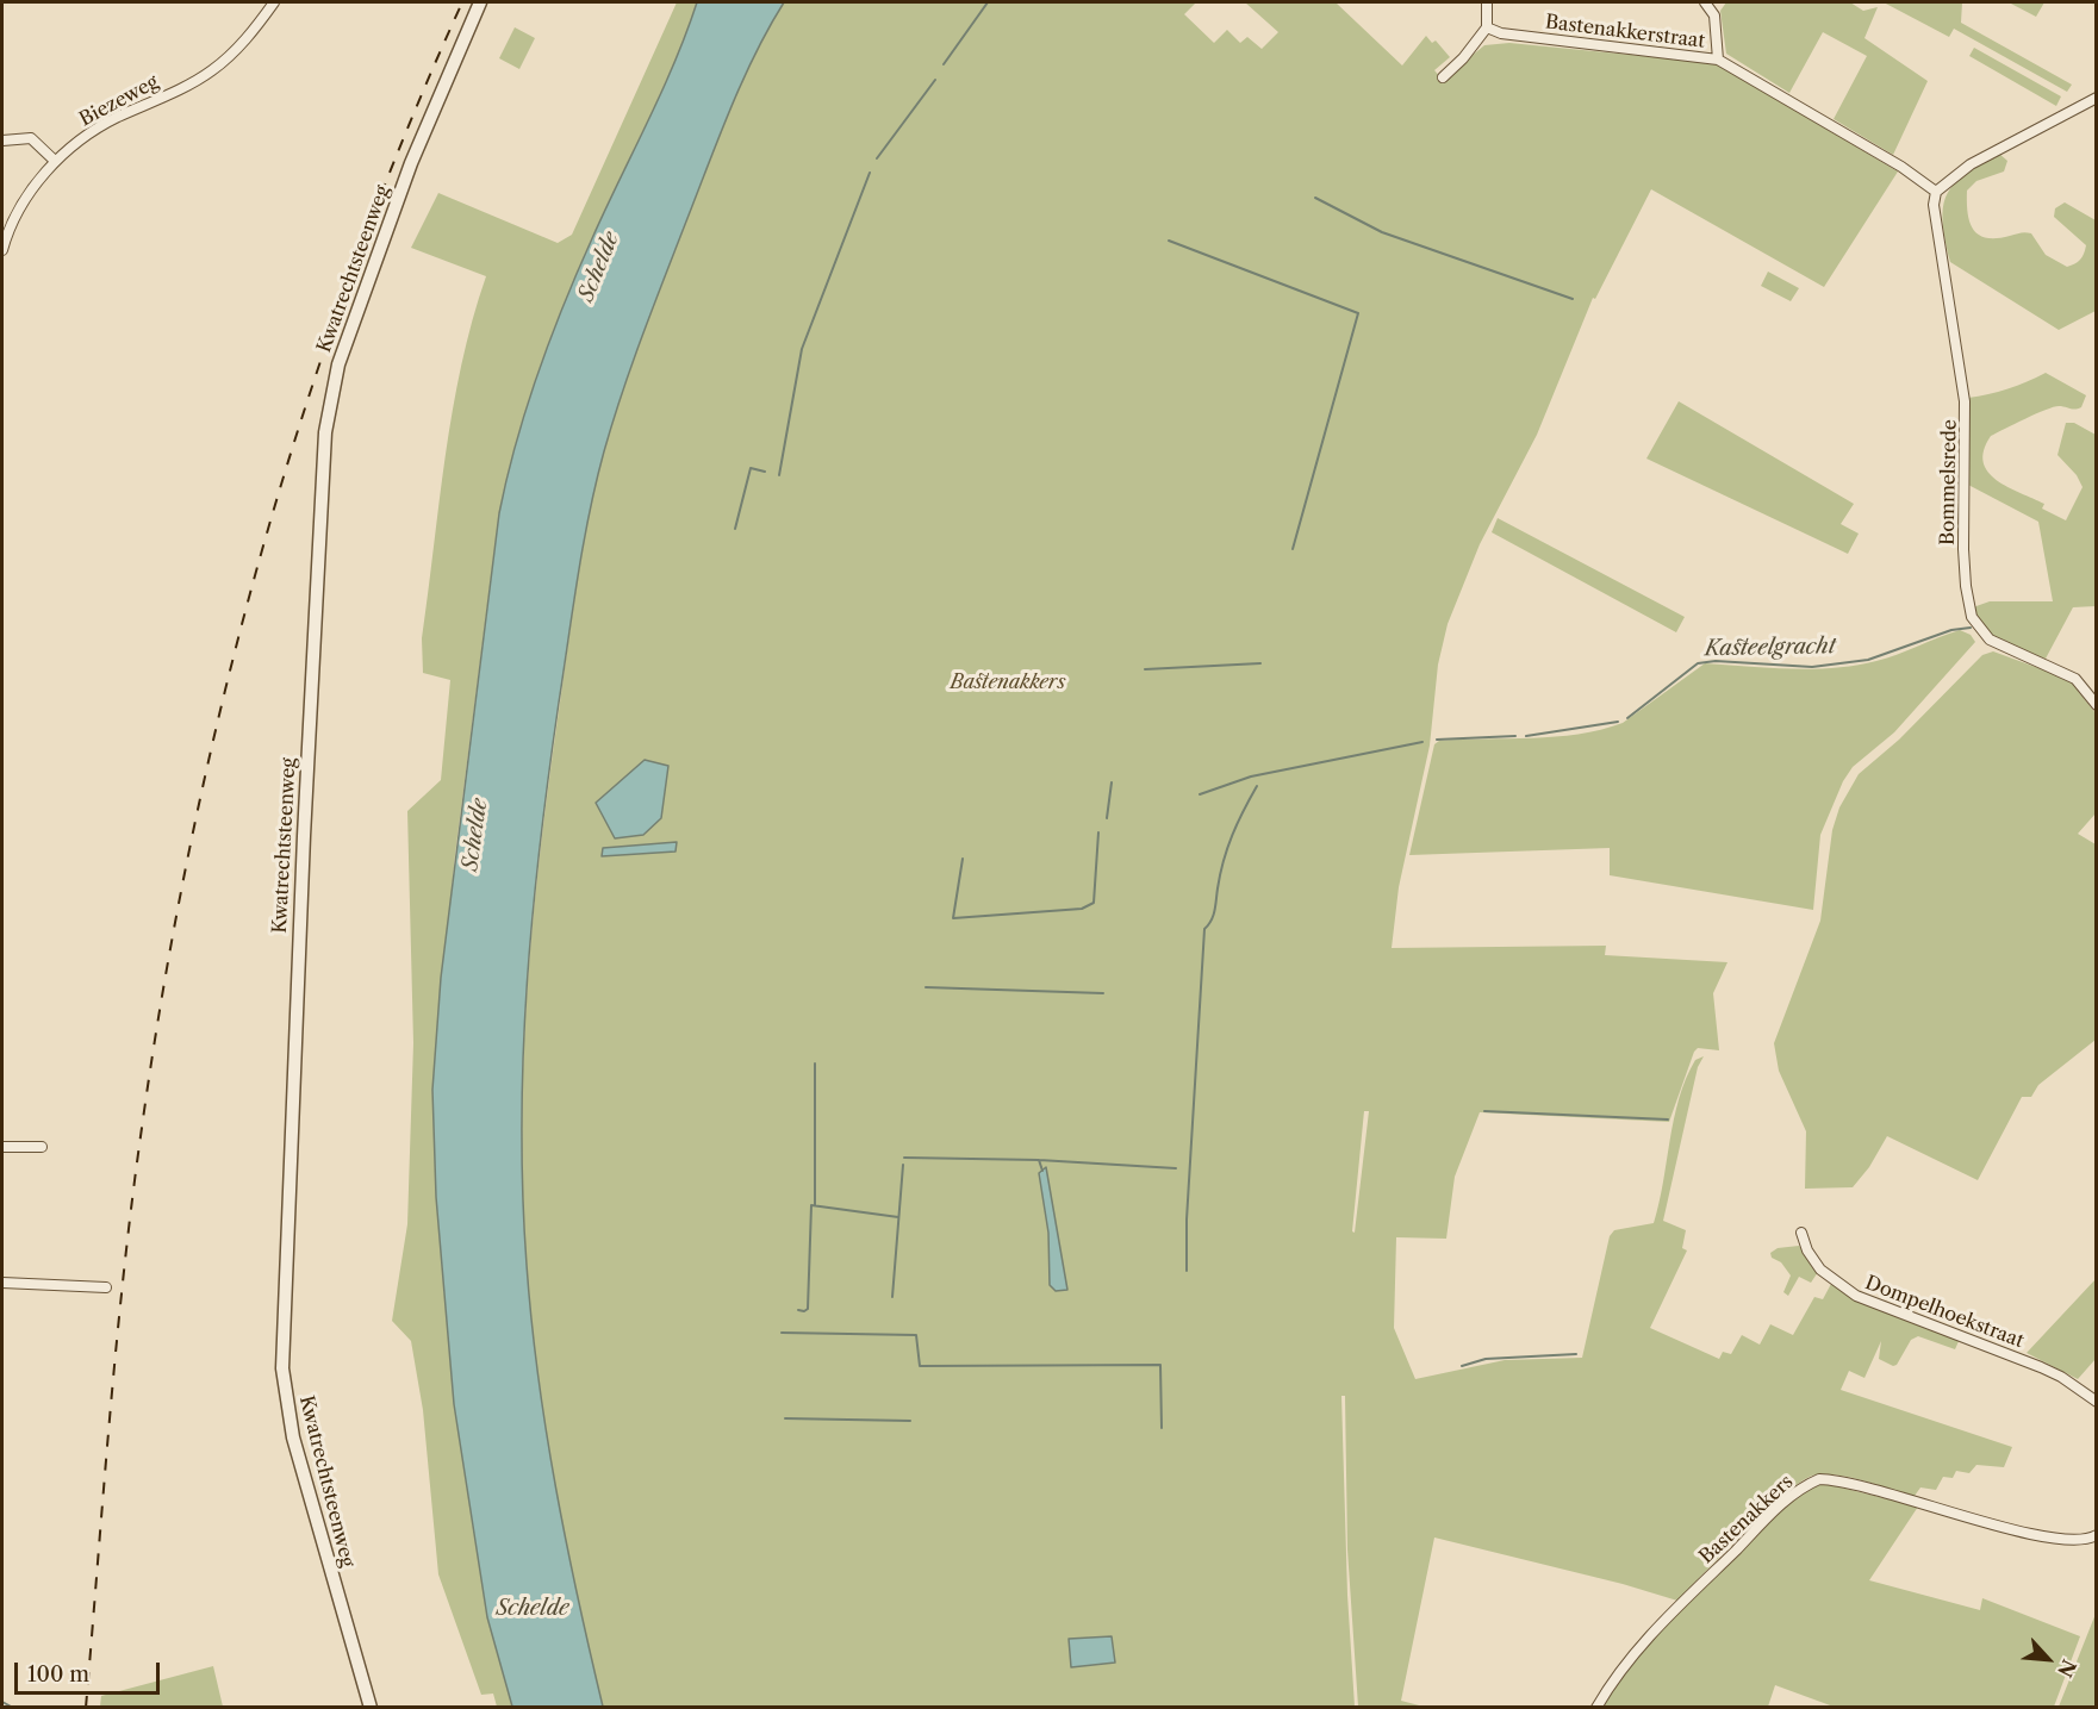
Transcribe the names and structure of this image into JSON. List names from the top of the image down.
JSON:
{
  "streets": {
    "street": [
      "Bastenakkerstraat",
      "Biezeweg",
      "Kwatrechtsteenweg",
      "Bommelsrede",
      "Dompelhoekstraat",
      "Bastenakkers"
    ]
  },
  "water": ["Schelde", "Kasteelgracht"],
  "parks": ["Bastenakkers"],
  "scale_bar": "100 m",
  "north": "bottom right"
}
